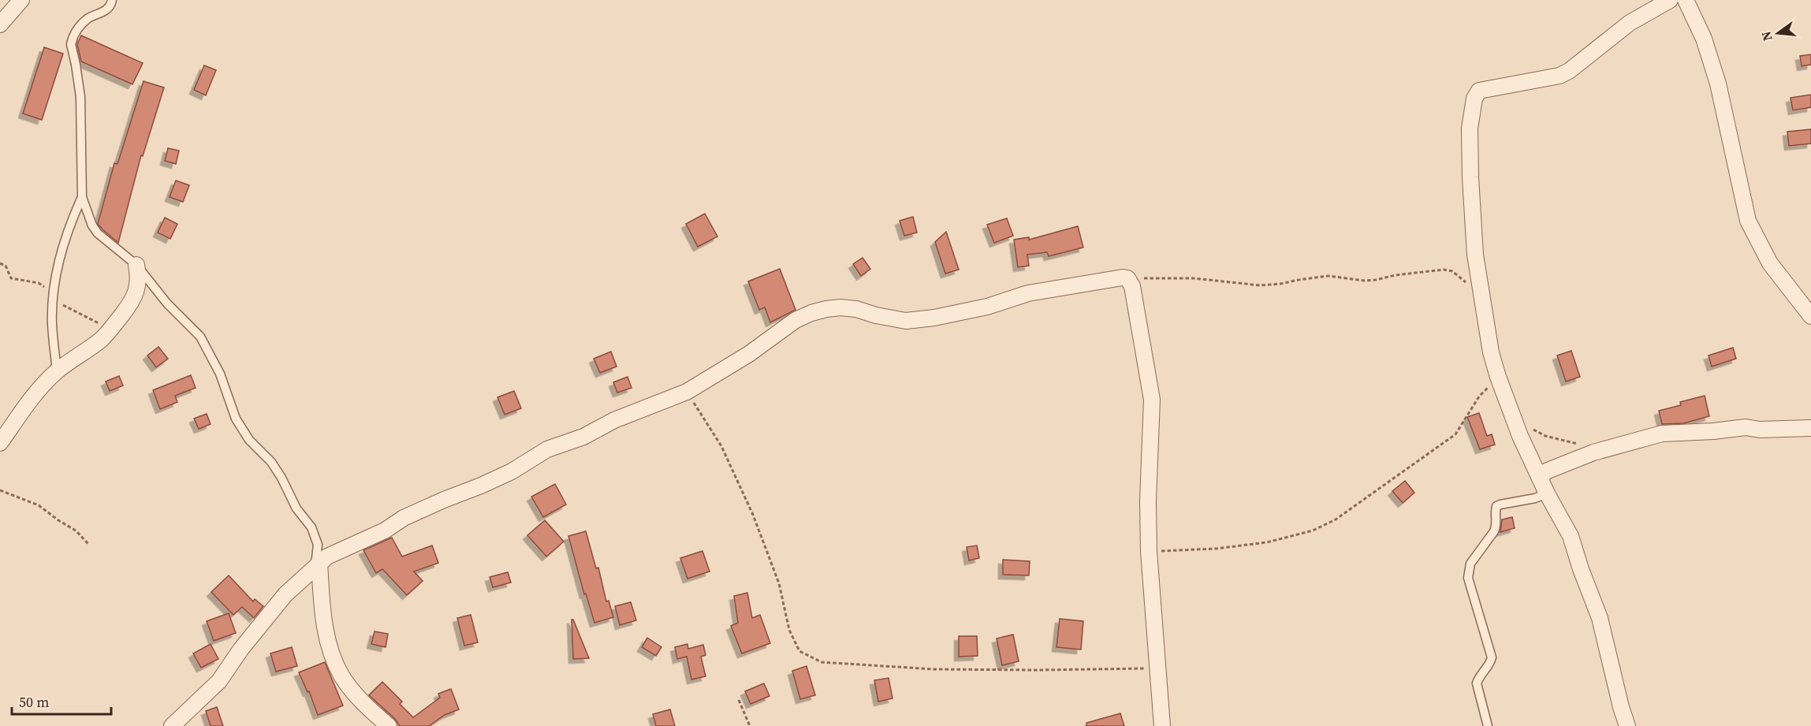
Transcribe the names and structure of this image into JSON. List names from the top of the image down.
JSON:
{
  "scale_bar": "50 m",
  "north": "left"
}
